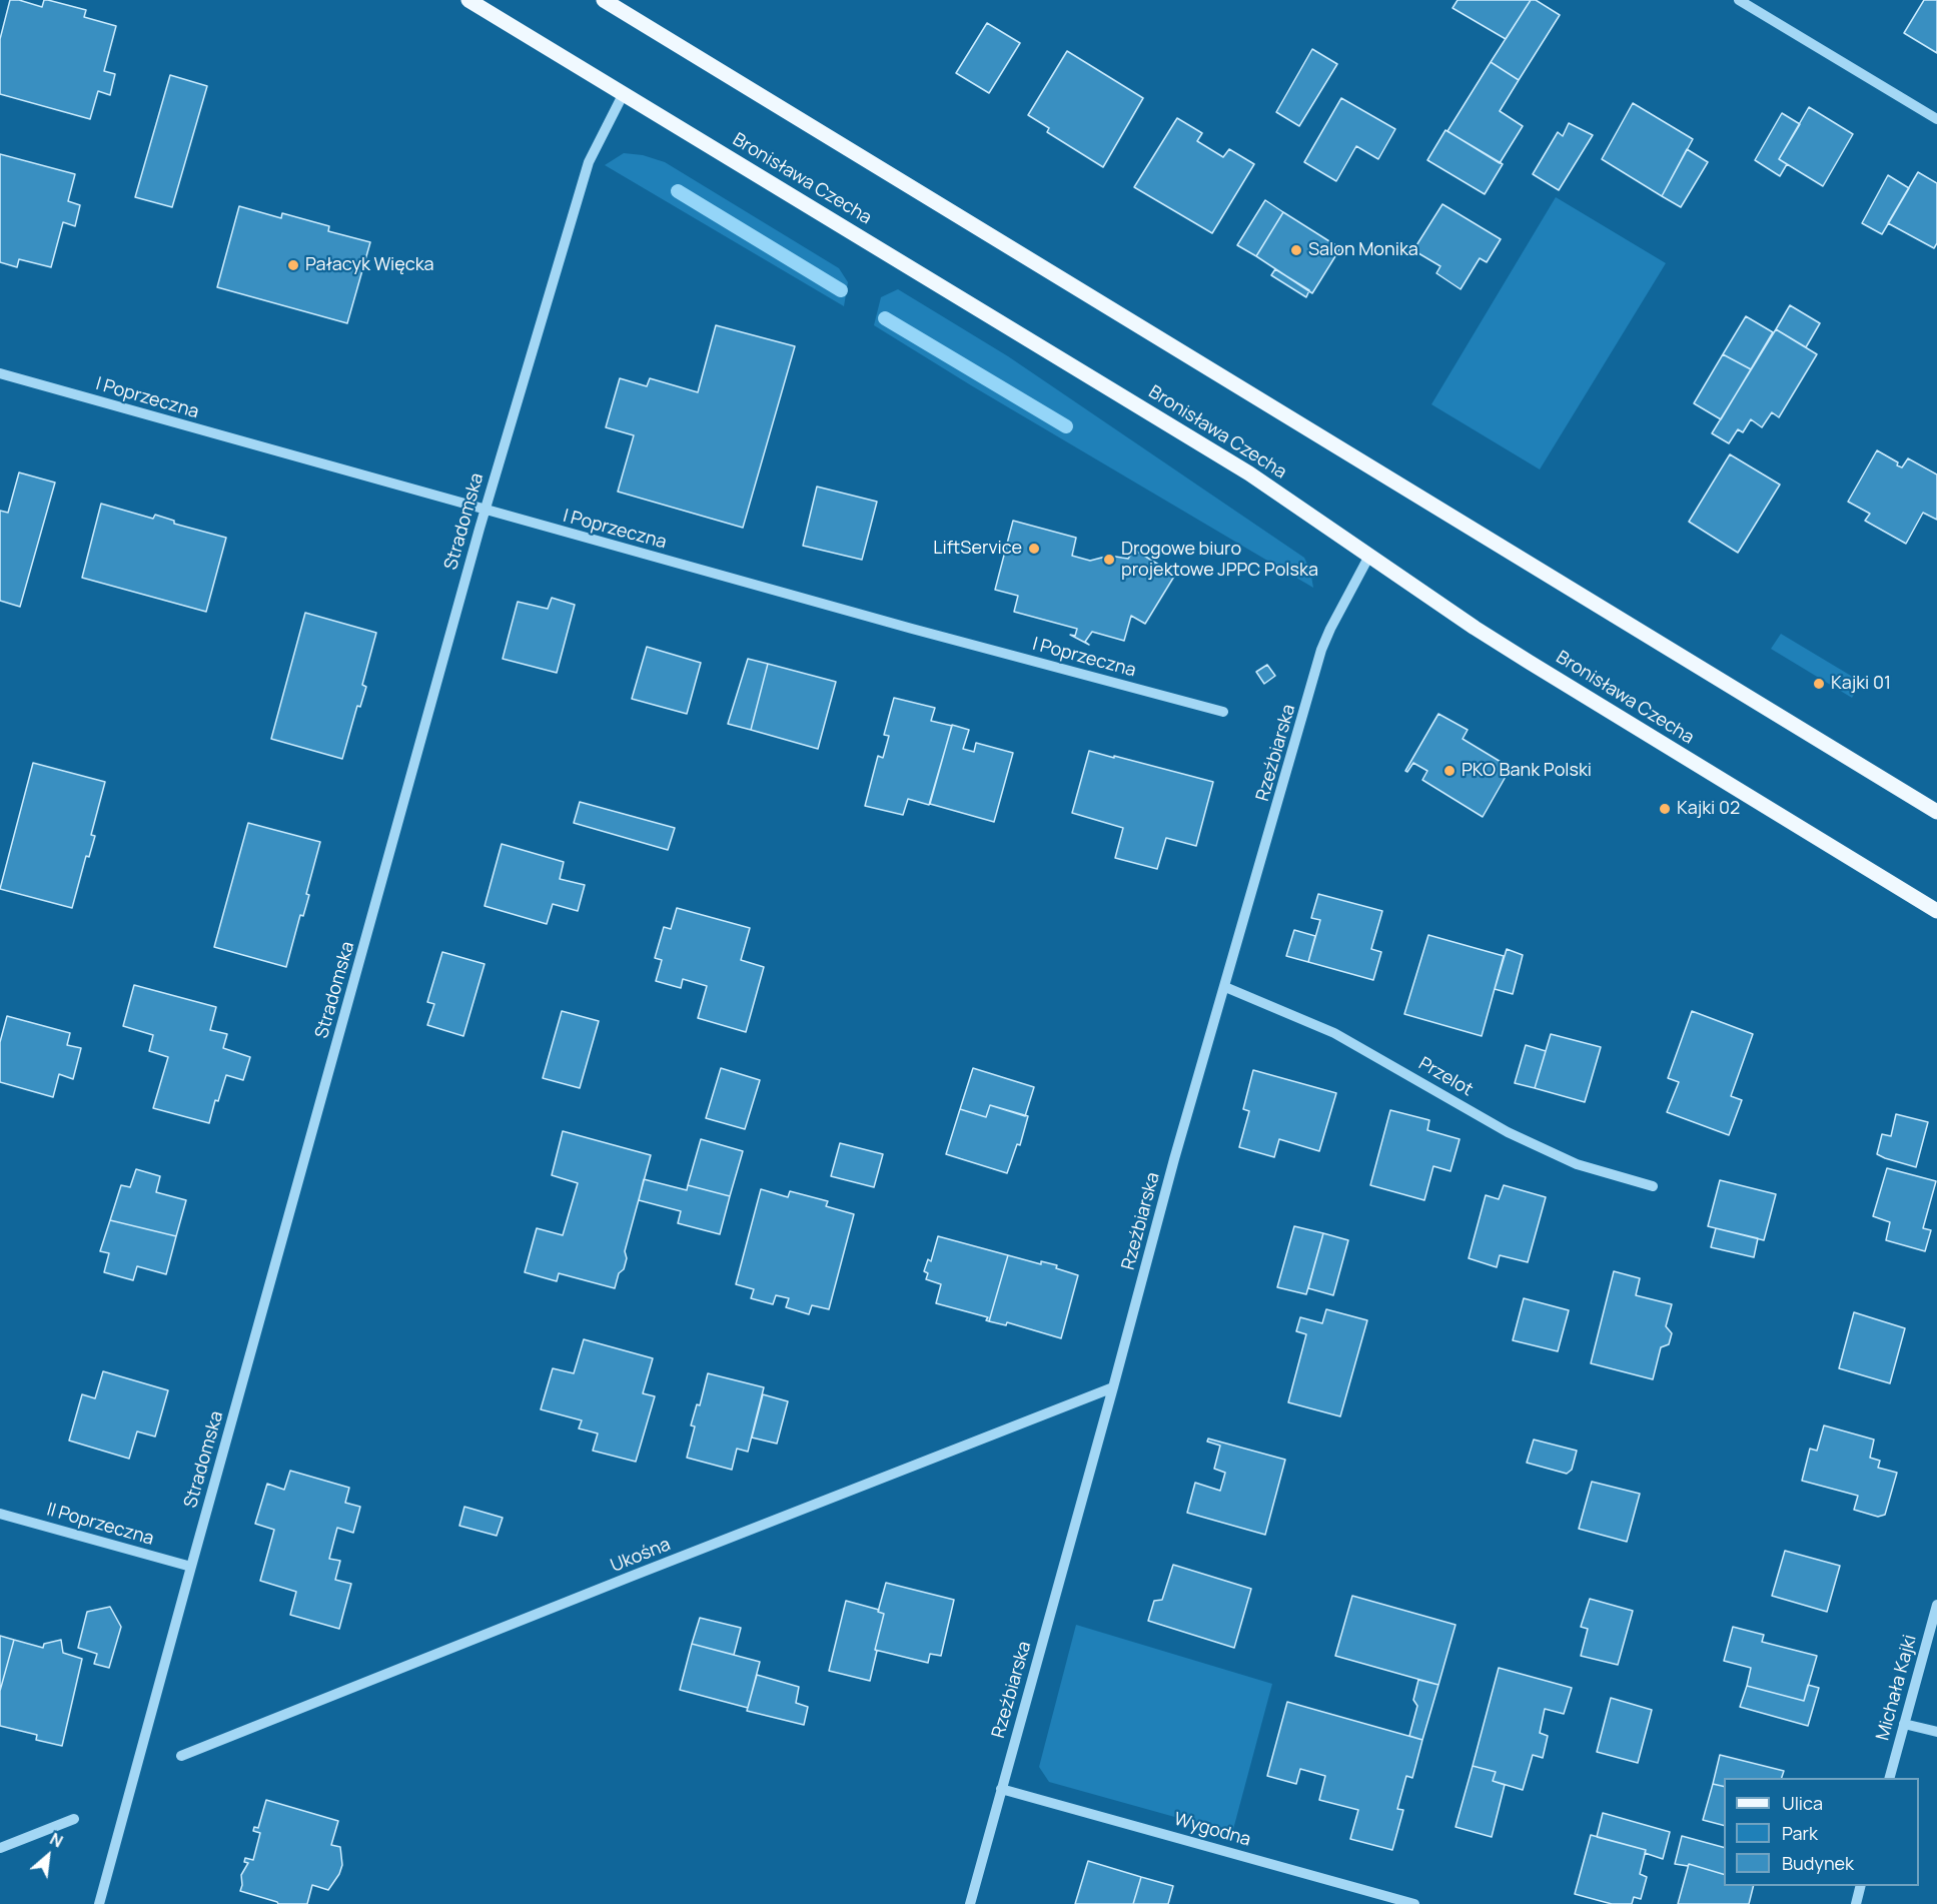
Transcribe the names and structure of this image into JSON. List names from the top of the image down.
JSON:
{
  "streets": {
    "main road": ["Bronisława Czecha"],
    "street": [
      "I Poprzeczna",
      "Stradomska",
      "Rzeźbiarska",
      "Przelot",
      "II Poprzeczna",
      "Ukośna",
      "Michała Kajki",
      "Wygodna"
    ]
  },
  "crossings": [
    ["Bronisława Czecha", "Stradomska"],
    ["Bronisława Czecha", "Rzeźbiarska"],
    ["I Poprzeczna", "Stradomska"],
    ["Stradomska", "II Poprzeczna"],
    ["Rzeźbiarska", "Przelot"],
    ["Rzeźbiarska", "Ukośna"],
    ["Rzeźbiarska", "Wygodna"]
  ],
  "places": [
    "Salon Monika",
    "Pałacyk Więcka",
    "LiftService",
    "Drogowe biuro projektowe JPPC Polska",
    "Kajki 01",
    "PKO Bank Polski",
    "Kajki 02"
  ],
  "legend": ["Ulica", "Park", "Budynek"],
  "north": "top right"
}
